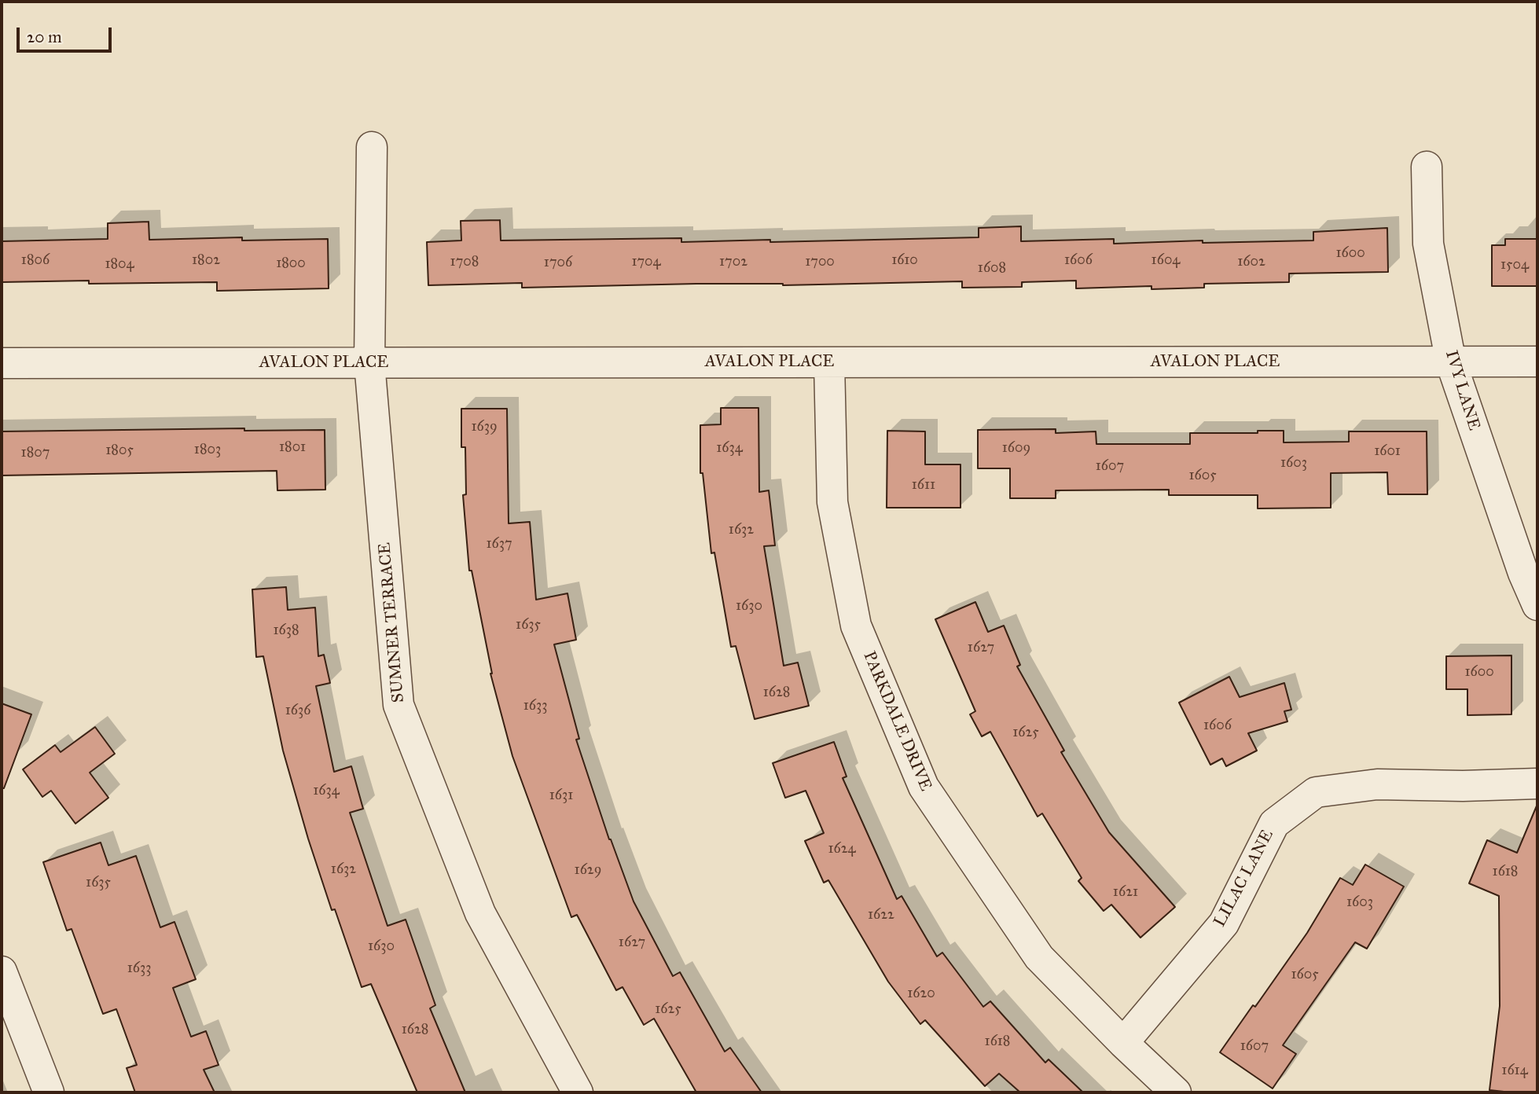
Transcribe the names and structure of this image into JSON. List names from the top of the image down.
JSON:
{
  "streets": {
    "street": [
      "AVALON PLACE",
      "IVY LANE",
      "SUMNER TERRACE",
      "PARKDALE DRIVE",
      "LILAC LANE"
    ]
  },
  "crossings": [
    ["AVALON PLACE", "IVY LANE"],
    ["AVALON PLACE", "SUMNER TERRACE"],
    ["AVALON PLACE", "PARKDALE DRIVE"],
    ["PARKDALE DRIVE", "LILAC LANE"]
  ],
  "house_numbers": [
    "1600",
    "1806",
    "1802",
    "1610",
    "1606",
    "1604",
    "1708",
    "1704",
    "1702",
    "1700",
    "1602",
    "1706",
    "1800",
    "1804",
    "1504",
    "1608",
    "1639",
    "1801",
    "1634",
    "1609",
    "1803",
    "1805",
    "1601",
    "1807",
    "1603",
    "1607",
    "1605",
    "1611",
    "1632",
    "1637",
    "1630",
    "1635",
    "1638",
    "1627",
    "1600",
    "1628",
    "1633",
    "1636",
    "1606",
    "1625",
    "1634",
    "1631",
    "1624",
    "1632",
    "1629",
    "1618",
    "1635",
    "1621",
    "1603",
    "1622",
    "1627",
    "1630",
    "1633",
    "1605",
    "1620",
    "1625",
    "1628",
    "1618",
    "1607",
    "1614"
  ],
  "scale_bar": "20 m"
}
